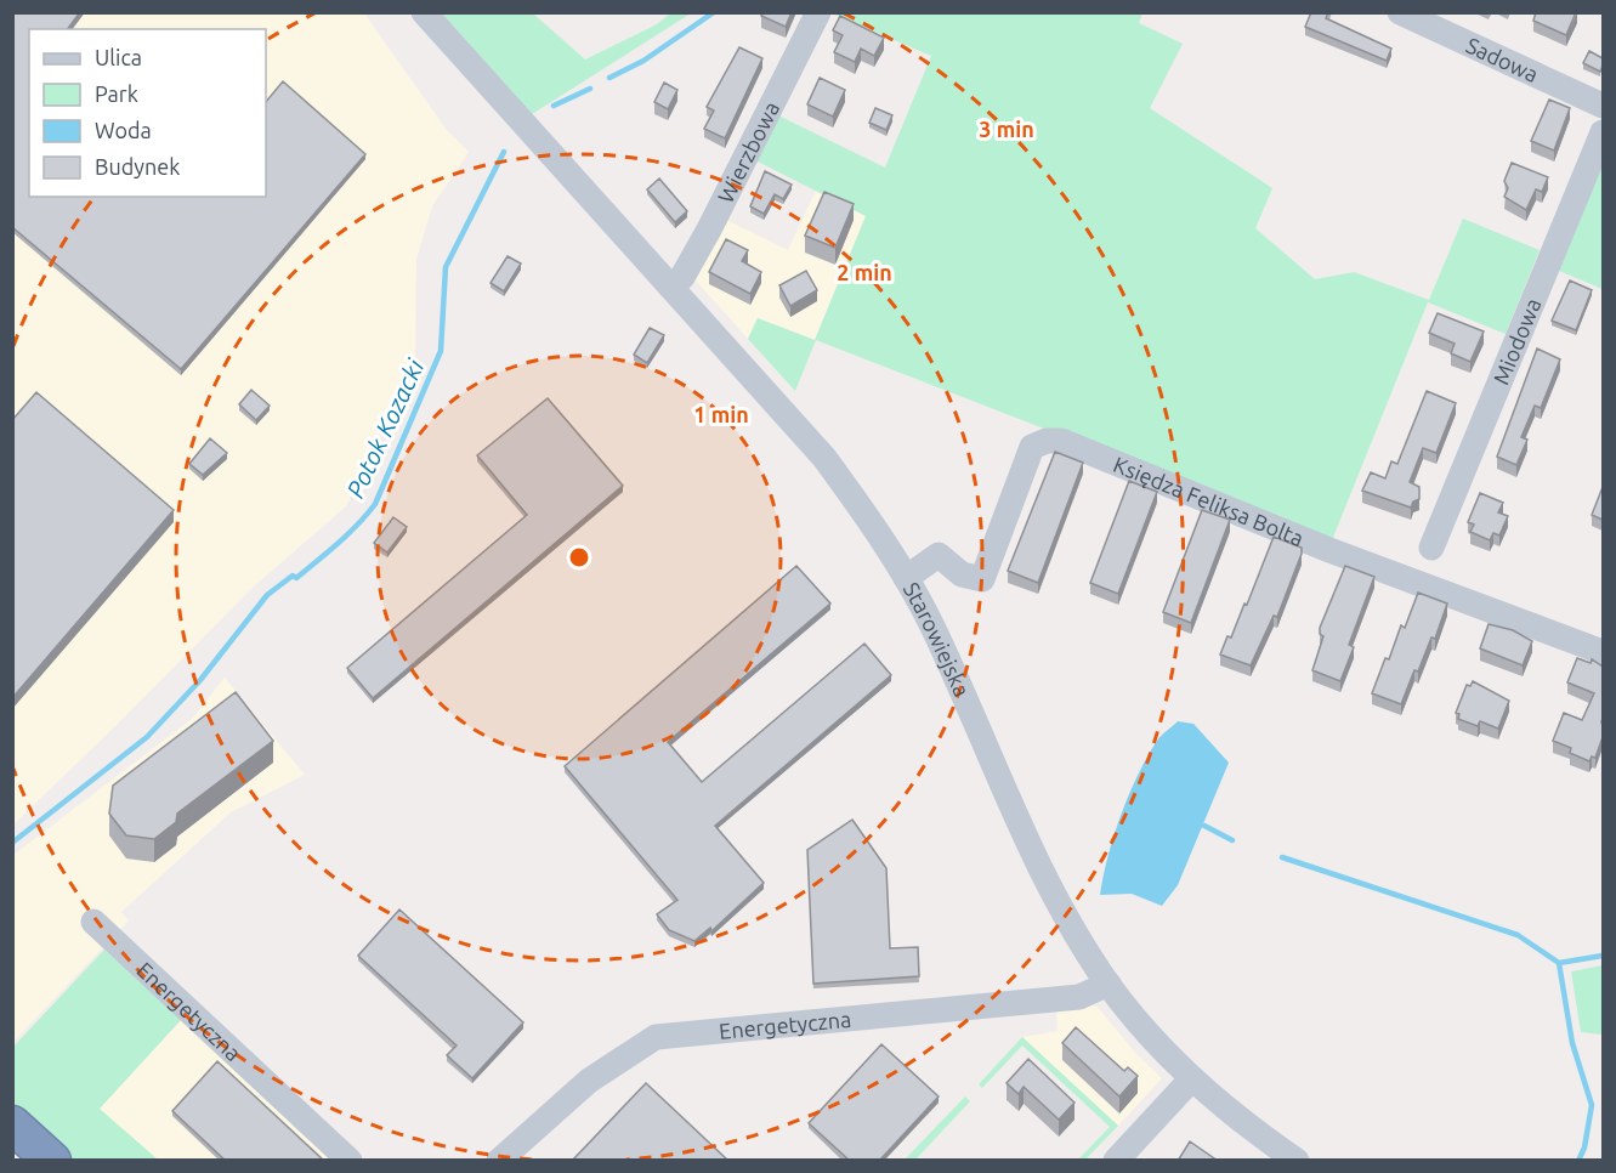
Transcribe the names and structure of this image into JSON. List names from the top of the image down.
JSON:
{
  "streets": {
    "street": [
      "Sadowa",
      "Wierzbowa",
      "Miodowa",
      "Księdza Feliksa Bolta",
      "Starowiejska",
      "Energetyczna"
    ]
  },
  "crossings": [
    ["Wierzbowa", "Starowiejska"],
    ["Księdza Feliksa Bolta", "Starowiejska"],
    ["Starowiejska", "Energetyczna"]
  ],
  "water": ["Potok Kozacki"],
  "legend": [
    "Ulica",
    "Park",
    "Woda",
    "Budynek"
  ],
  "rings": ["3 min", "2 min", "1 min"]
}
